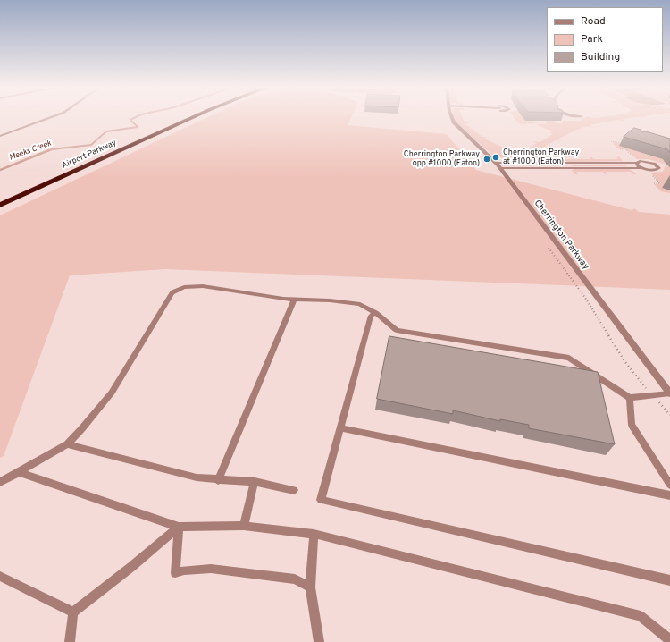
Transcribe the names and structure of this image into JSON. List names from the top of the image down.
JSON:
{
  "streets": {
    "highway": ["Airport Parkway"],
    "street": ["Cherrington Parkway"]
  },
  "water": ["Meeks Creek"],
  "places": ["Cherrington Parkway at #1000 (Eaton)", "Cherrington Parkway opp #1000 (Eaton)"],
  "legend": ["Road", "Park", "Building"]
}
